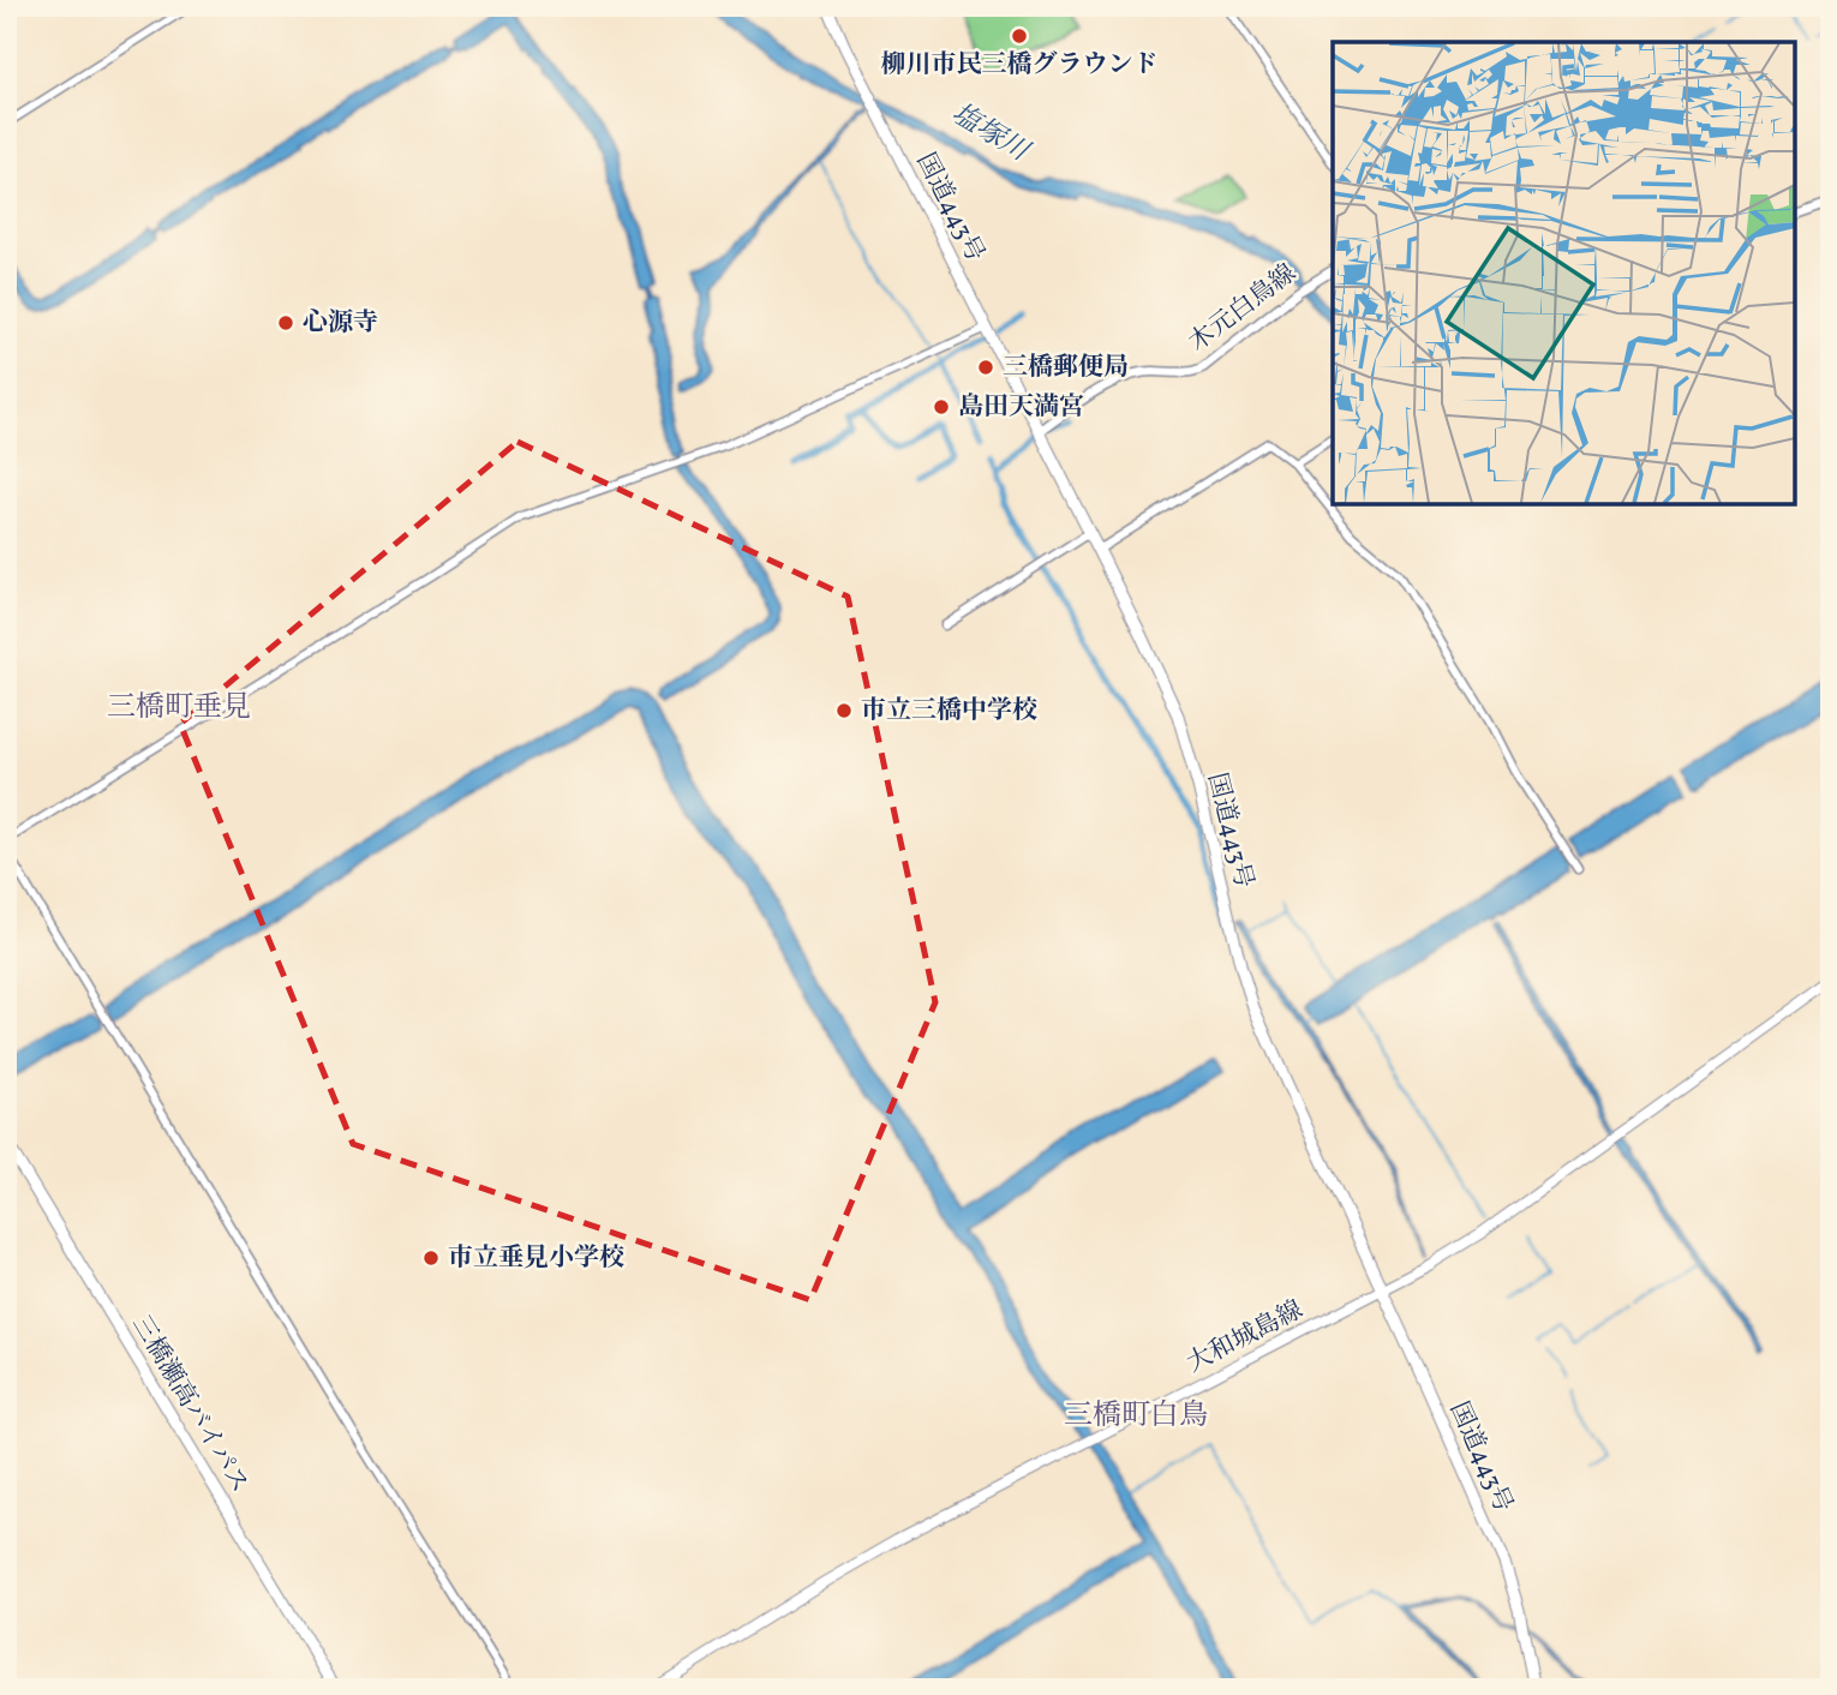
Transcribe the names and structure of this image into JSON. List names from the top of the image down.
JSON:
{
  "streets": {
    "highway": ["国道443号", "三橋瀬高バイパス"],
    "main road": ["木元白鳥線", "大和城島線"]
  },
  "crossings": [
    ["国道443号", "木元白鳥線"],
    ["国道443号", "大和城島線"]
  ],
  "districts": ["三橋町垂見", "三橋町白鳥"],
  "water": ["塩塚川"],
  "places": [
    "柳川市民三橋グラウンド",
    "心源寺",
    "三橋郵便局",
    "島田天満宮",
    "市立三橋中学校",
    "市立垂見小学校"
  ]
}
